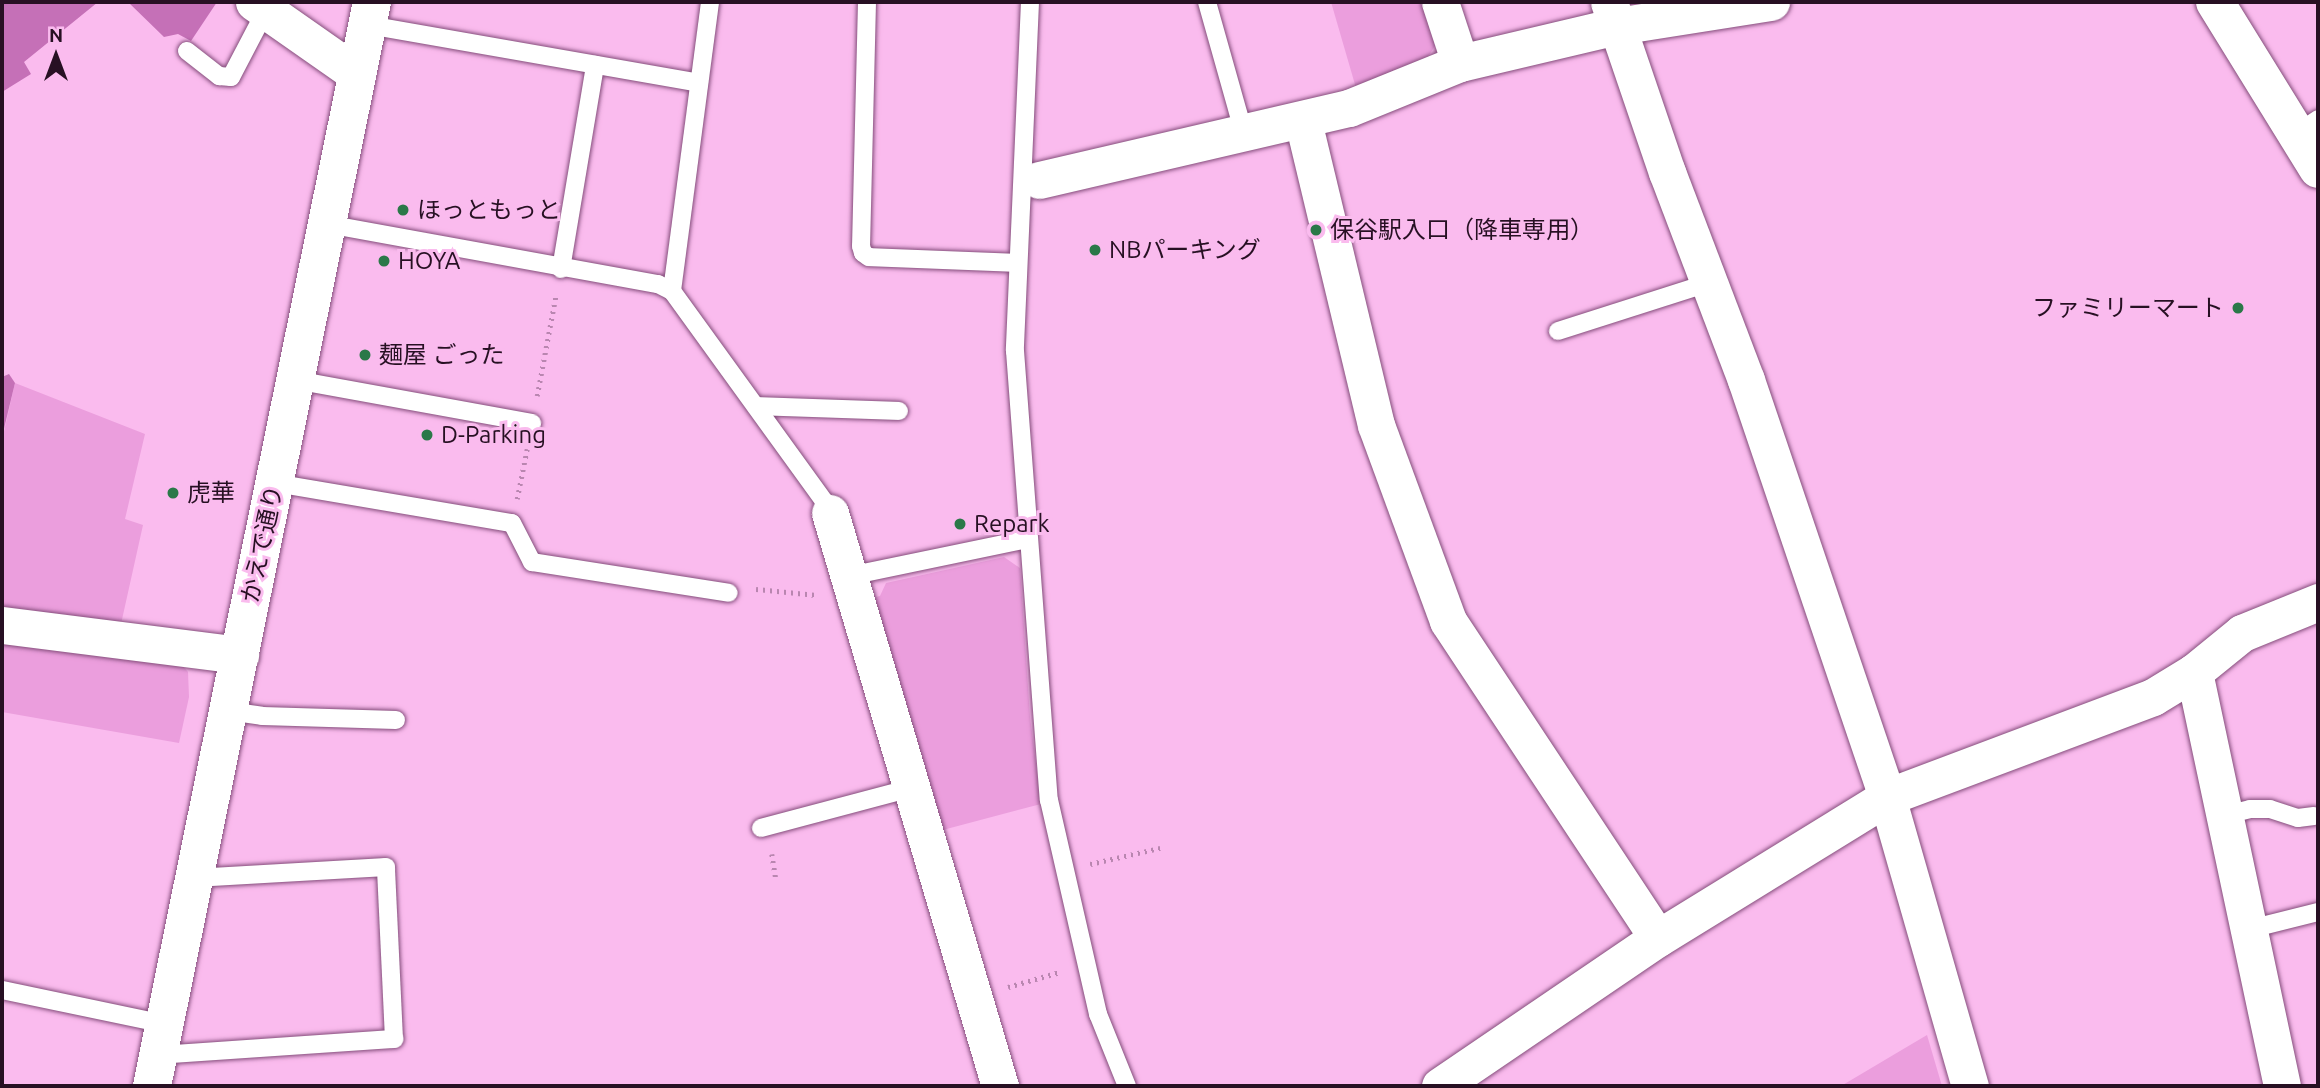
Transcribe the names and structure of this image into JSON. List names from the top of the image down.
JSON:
{
  "streets": {
    "street": ["かえで通り"]
  },
  "places": [
    "ほっともっと",
    "保谷駅入口（降車専用）",
    "NBパーキング",
    "HOYA",
    "ファミリーマート",
    "麺屋 ごった",
    "D-Parking",
    "虎華",
    "Repark"
  ],
  "north": "top"
}
